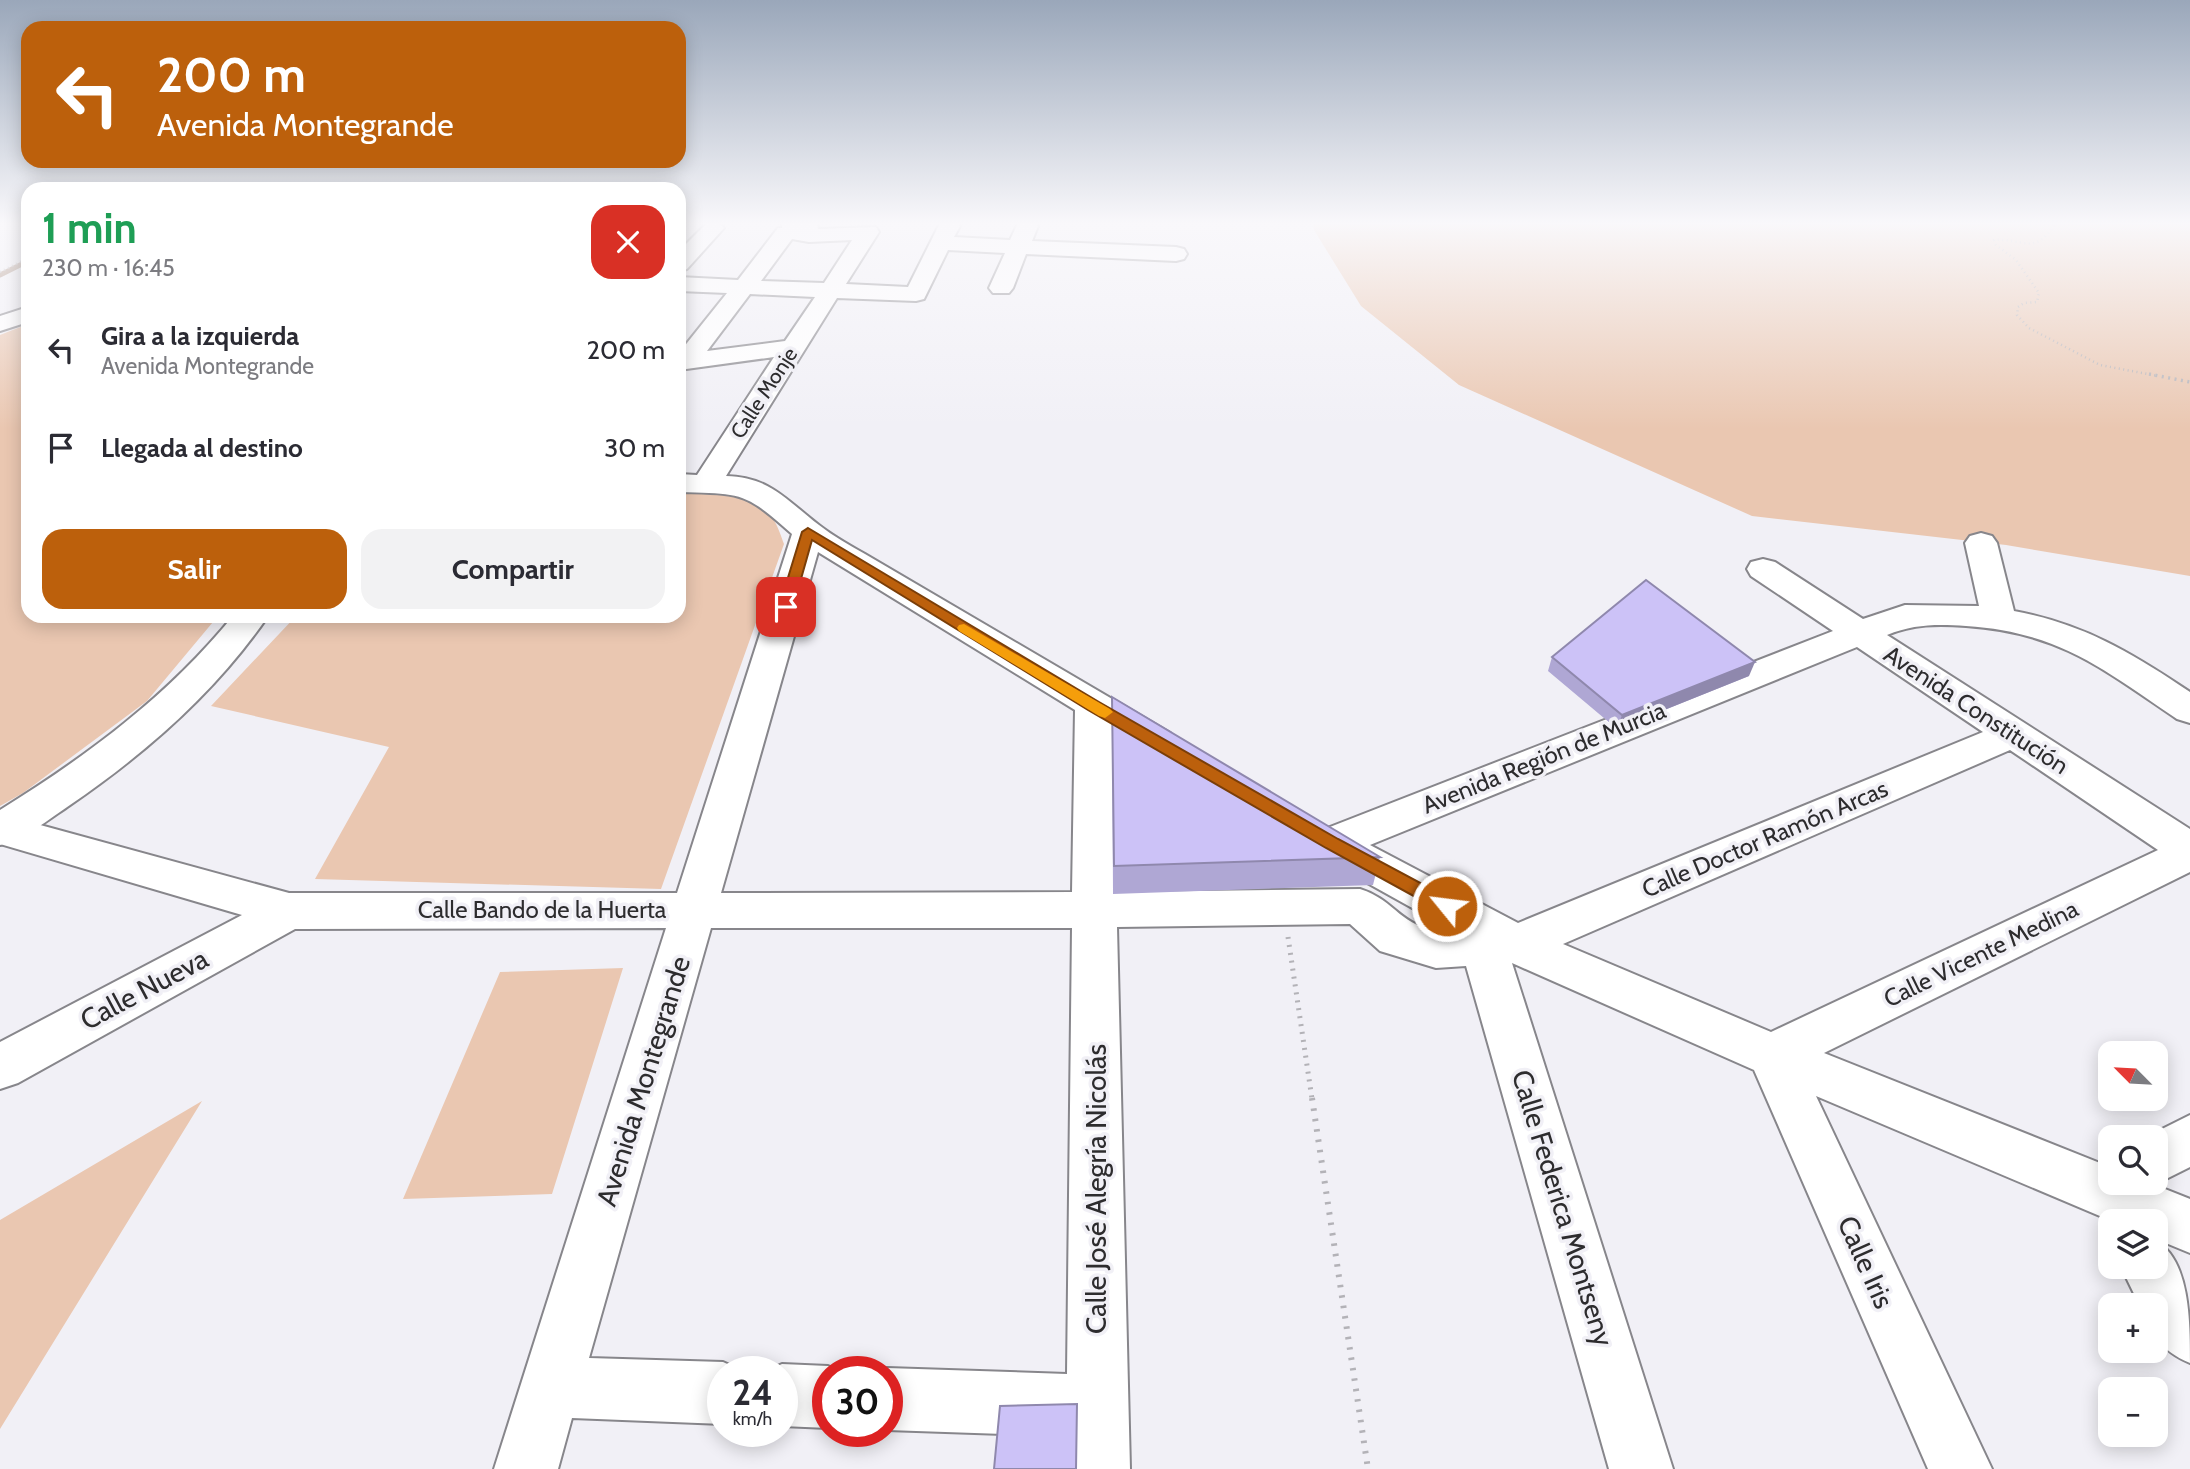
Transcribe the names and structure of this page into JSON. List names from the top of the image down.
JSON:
{
  "streets": {
    "street": [
      "Calle Monje",
      "Avenida Constitución",
      "Avenida Región de Murcia",
      "Calle Doctor Ramón Arcas",
      "Calle Bando de la Huerta",
      "Calle Vicente Medina",
      "Calle Nueva",
      "Avenida Montegrande",
      "Calle José Alegría Nicolás",
      "Calle Federica Montseny",
      "Calle Iris"
    ]
  },
  "crossings": [
    ["Avenida Constitución", "Avenida Región de Murcia"],
    ["Avenida Constitución", "Calle Doctor Ramón Arcas"],
    ["Avenida Constitución", "Calle Vicente Medina"],
    ["Calle Doctor Ramón Arcas", "Calle Bando de la Huerta"],
    ["Calle Doctor Ramón Arcas", "Calle Federica Montseny"],
    ["Calle Bando de la Huerta", "Calle Nueva"],
    ["Calle Bando de la Huerta", "Avenida Montegrande"],
    ["Calle Bando de la Huerta", "Calle José Alegría Nicolás"],
    ["Calle Bando de la Huerta", "Calle Federica Montseny"],
    ["Calle Vicente Medina", "Calle Iris"]
  ],
  "north": "top left",
  "page": {
    "turn": ["200 m", "Avenida Montegrande"],
    "heading": ["1 min", "230 m · 16:45"],
    "list": [
      {
        "name": "Gira a la izquierda",
        "note": "Avenida Montegrande",
        "value": "200 m"
      },
      {
        "name": "Llegada al destino",
        "value": "30 m"
      }
    ],
    "buttons": ["Salir", "Compartir"],
    "map_buttons": ["+", "−"],
    "speed": "24 km/h",
    "limit": "30"
  }
}
